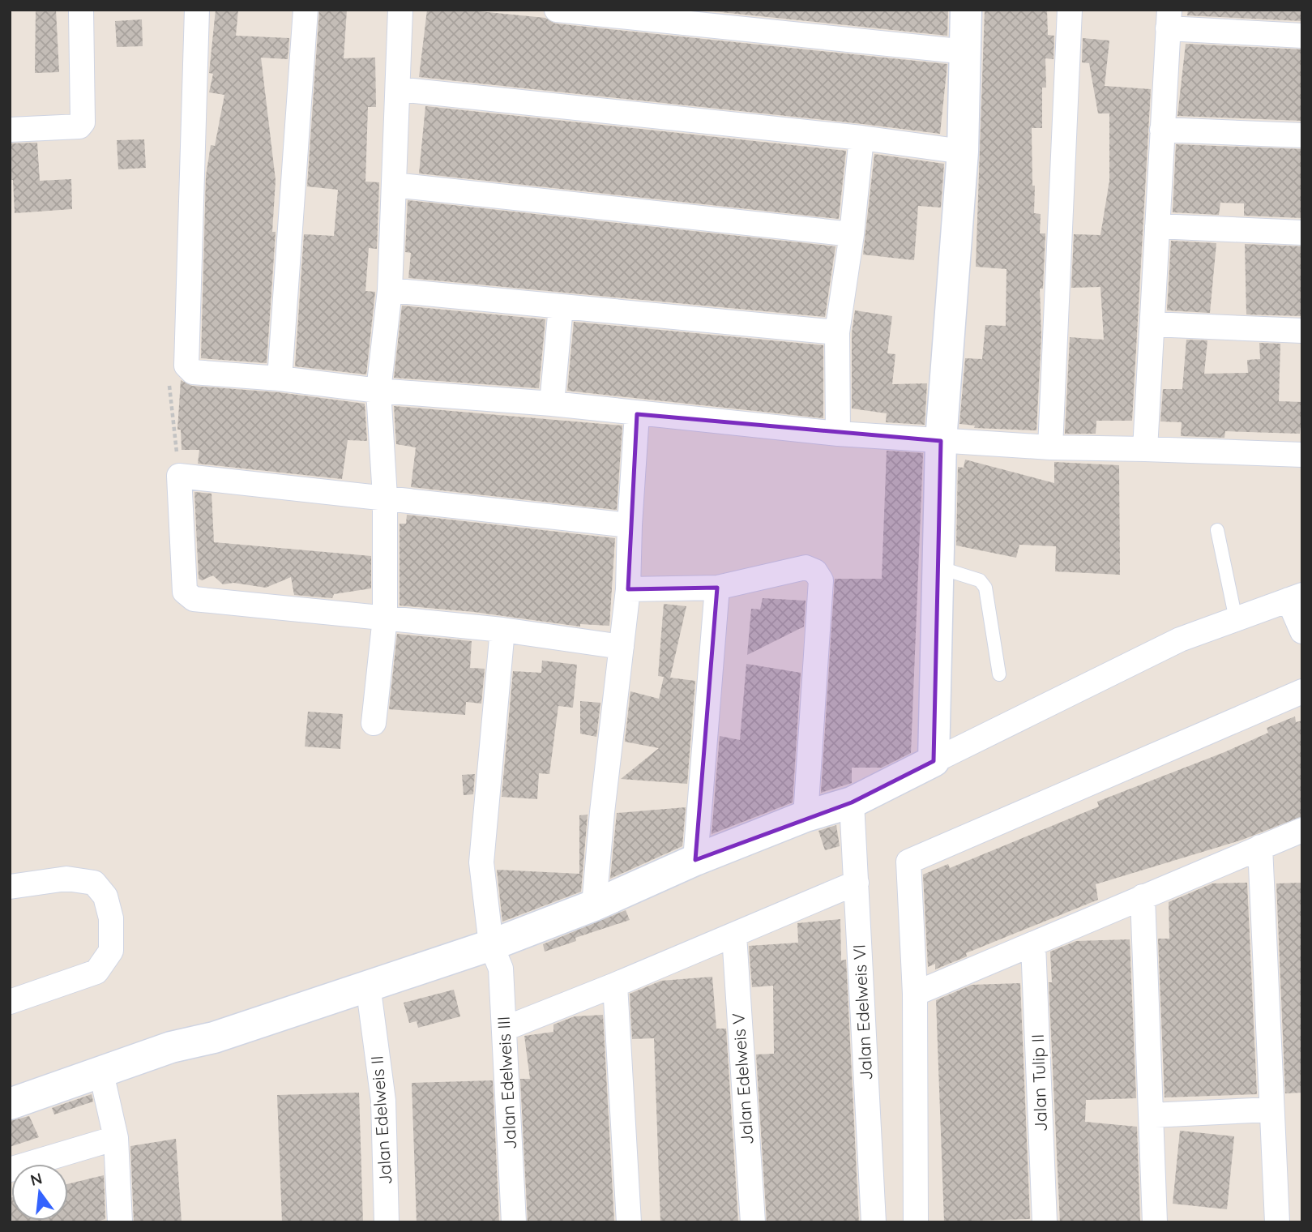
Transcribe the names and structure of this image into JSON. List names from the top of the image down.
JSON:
{
  "streets": {
    "street": [
      "Jalan Edelweis VI",
      "Jalan Edelweis V",
      "Jalan Edelweis III",
      "Jalan Tulip II",
      "Jalan Edelweis II"
    ]
  },
  "north": "top"
}
